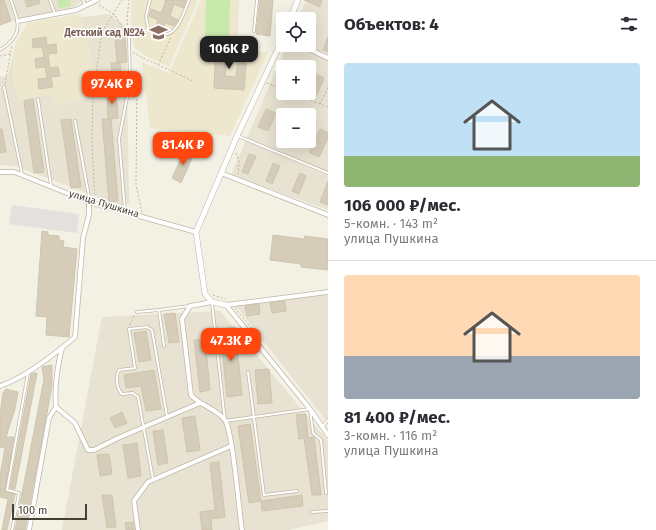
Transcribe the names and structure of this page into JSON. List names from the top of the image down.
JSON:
{
  "streets": {
    "street": ["улица Пушкина"]
  },
  "places": {
    "school or university": ["Детский сад №24"]
  },
  "scale_bar": "100 m",
  "page": {
    "heading": "Объектов: 4",
    "map_buttons": ["+", "−"],
    "price": [
      "106K ₽",
      "97.4K ₽",
      "81.4K ₽",
      "47.3K ₽"
    ],
    "list": [
      {
        "name": "106 000 ₽/мес.",
        "note": "5-комн. · 143 m² · улица Пушкина"
      },
      {
        "name": "81 400 ₽/мес.",
        "note": "3-комн. · 116 m² · улица Пушкина"
      }
    ],
    "scale": "100 m"
  }
}
